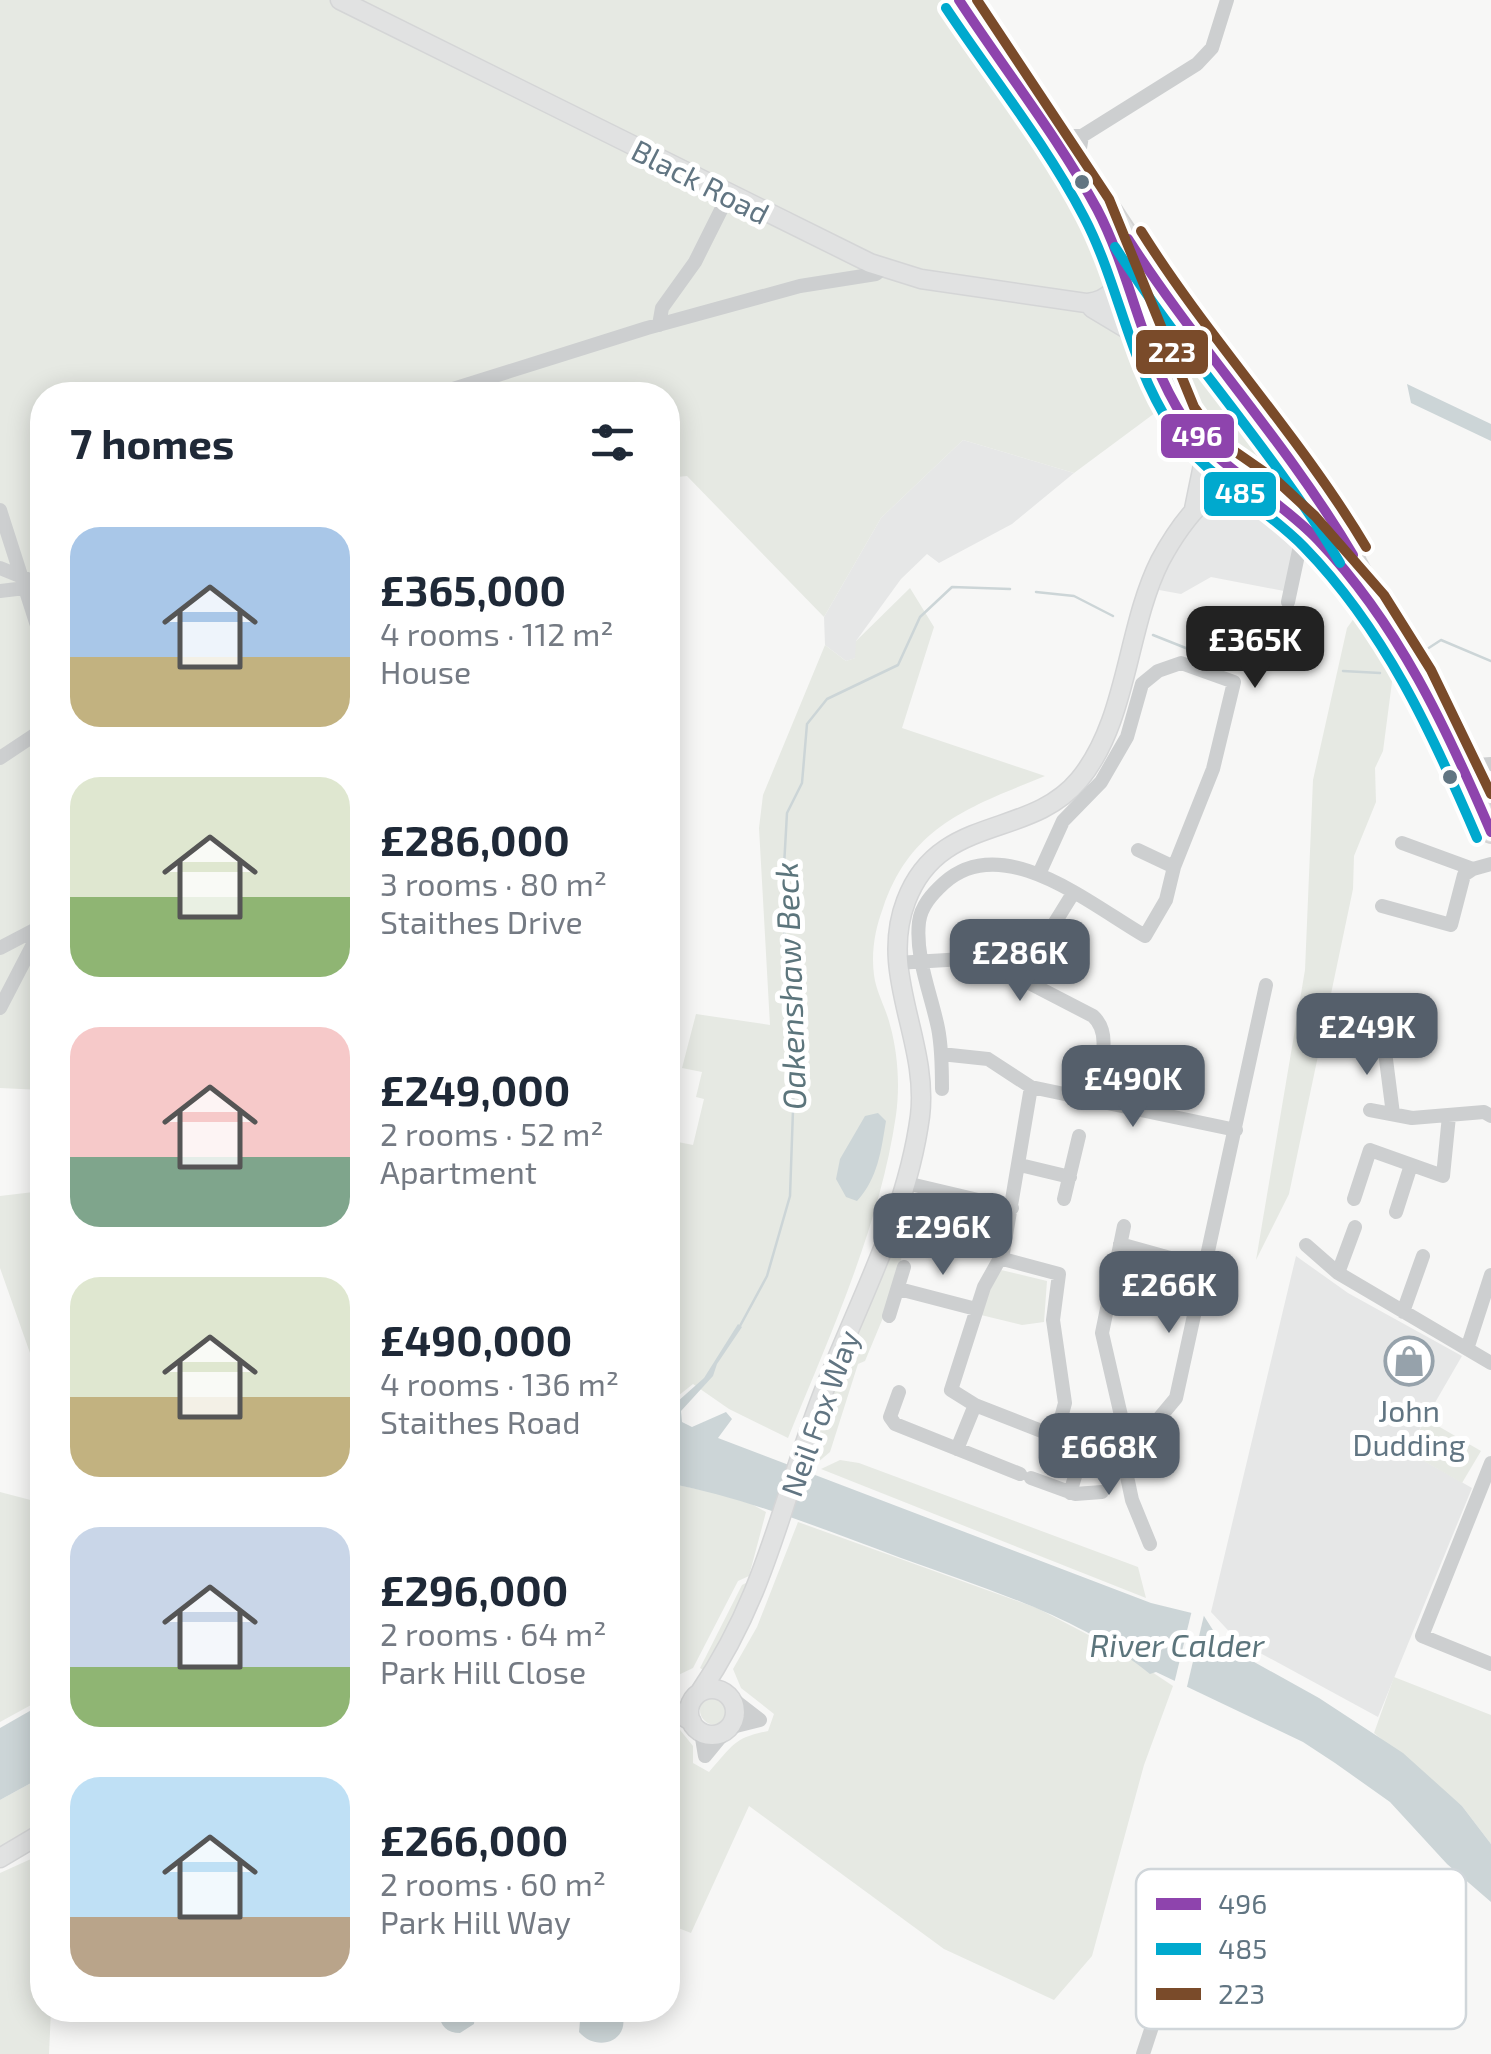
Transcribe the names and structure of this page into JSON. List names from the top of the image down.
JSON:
{
  "streets": {
    "main road": ["Black Road", "Neil Fox Way"]
  },
  "water": ["Oakenshaw Beck", "River Calder"],
  "places": {
    "shop": ["John Dudding"]
  },
  "lines": ["transit line 496", "transit line 223", "transit line 485"],
  "legend": ["496", "485", "223"],
  "page": {
    "heading": "7 homes",
    "list": [
      {
        "name": "£365,000",
        "note": "4 rooms · 112 m² · House"
      },
      {
        "name": "£286,000",
        "note": "3 rooms · 80 m² · Staithes Drive"
      },
      {
        "name": "£249,000",
        "note": "2 rooms · 52 m² · Apartment"
      },
      {
        "name": "£490,000",
        "note": "4 rooms · 136 m² · Staithes Road"
      },
      {
        "name": "£296,000",
        "note": "2 rooms · 64 m² · Park Hill Close"
      },
      {
        "name": "£266,000",
        "note": "2 rooms · 60 m² · Park Hill Way"
      }
    ],
    "price": [
      "£365K",
      "£286K",
      "£249K",
      "£490K",
      "£296K",
      "£266K",
      "£668K"
    ]
  }
}
